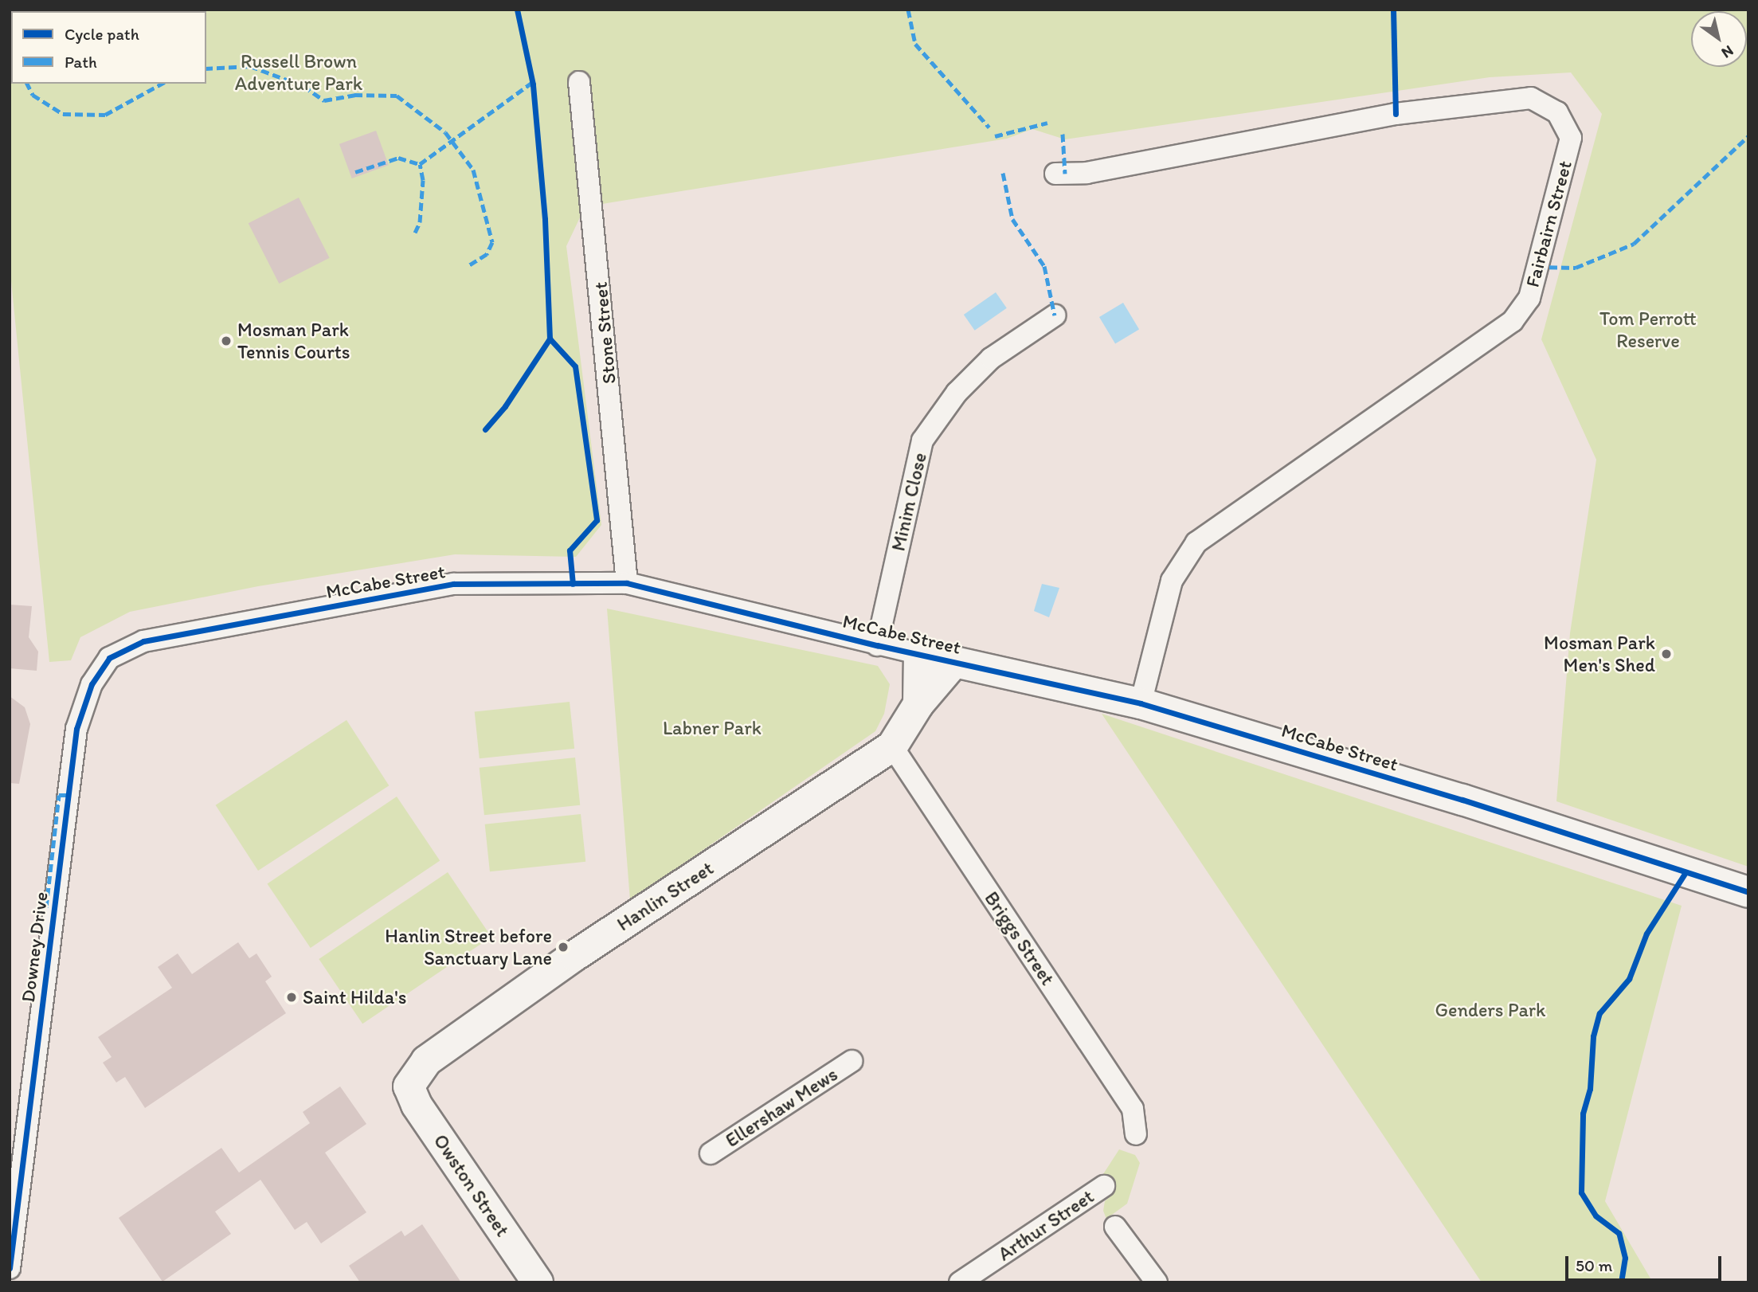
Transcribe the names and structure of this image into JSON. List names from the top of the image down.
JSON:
{
  "streets": {
    "street": [
      "Fairbairn Street",
      "Stone Street",
      "Minim Close",
      "McCabe Street",
      "Hanlin Street",
      "Briggs Street",
      "Downey Drive",
      "Ellershaw Mews",
      "Owston Street",
      "Arthur Street"
    ]
  },
  "crossings": [
    ["Fairbairn Street", "McCabe Street"],
    ["Stone Street", "McCabe Street"],
    ["Minim Close", "McCabe Street"],
    ["McCabe Street", "Hanlin Street"],
    ["McCabe Street", "Downey Drive"],
    ["Hanlin Street", "Briggs Street"],
    ["Hanlin Street", "Owston Street"]
  ],
  "parks": [
    "Russell Brown Adventure Park",
    "Tom Perrott Reserve",
    "Labner Park",
    "Genders Park"
  ],
  "places": [
    "Mosman Park Tennis Courts",
    "Mosman Park Men's Shed",
    "Hanlin Street before Sanctuary Lane",
    "Saint Hilda's"
  ],
  "legend": ["Cycle path", "Path"],
  "scale_bar": "50 m",
  "north": "bottom right"
}
